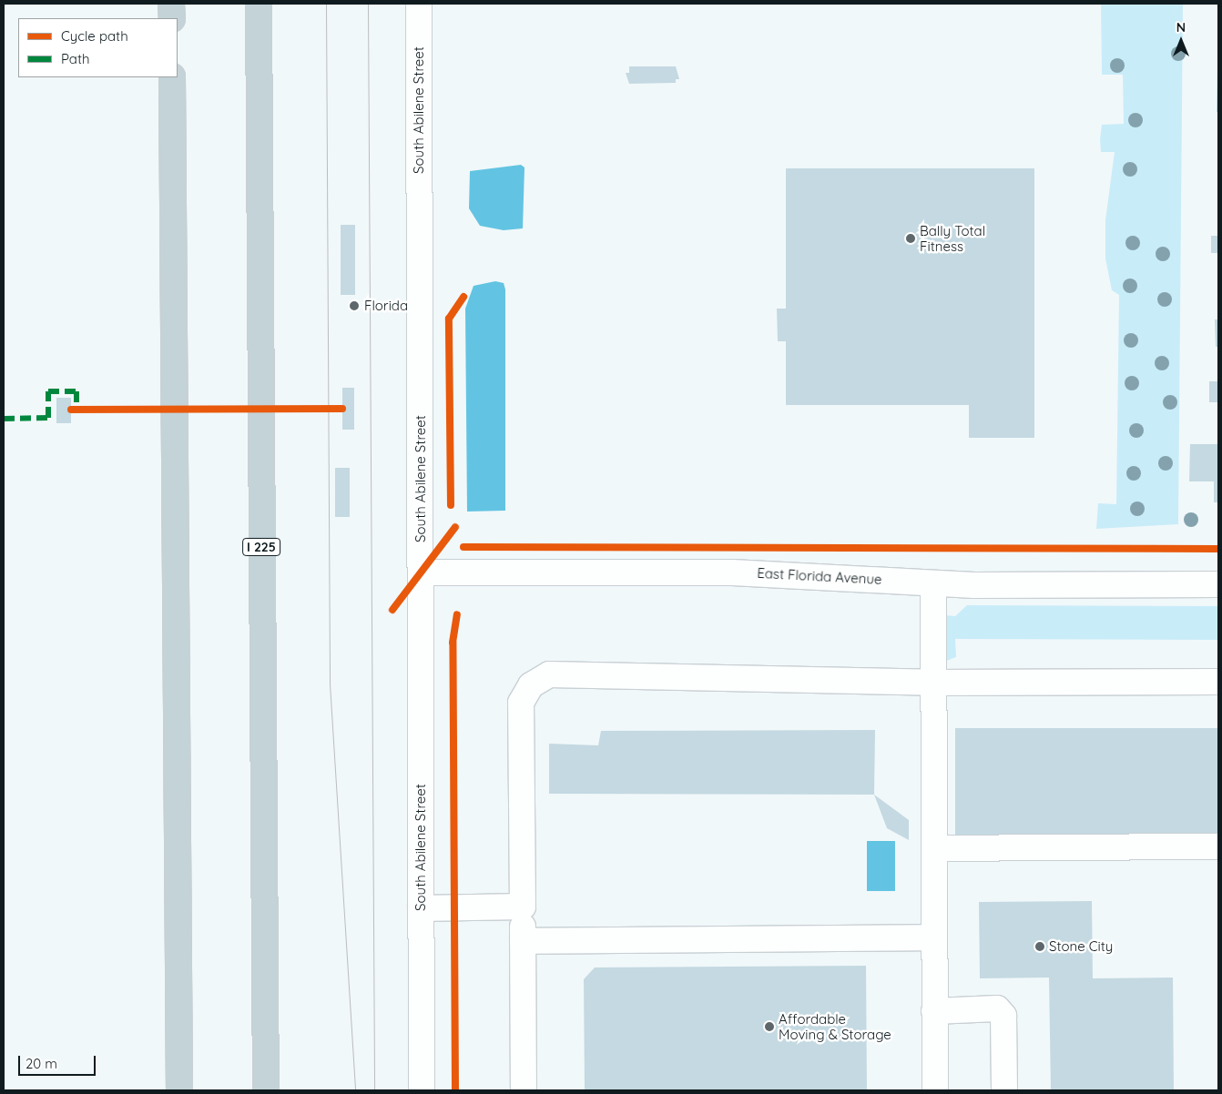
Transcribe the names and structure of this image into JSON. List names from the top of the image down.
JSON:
{
  "streets": {
    "highway": ["I 225"],
    "street": ["South Abilene Street", "East Florida Avenue"]
  },
  "crossings": [
    ["South Abilene Street", "East Florida Avenue"]
  ],
  "places": [
    "Bally Total Fitness",
    "Florida",
    "Stone City",
    "Affordable Moving & Storage"
  ],
  "legend": ["Cycle path", "Path"],
  "scale_bar": "20 m",
  "north": "top"
}
